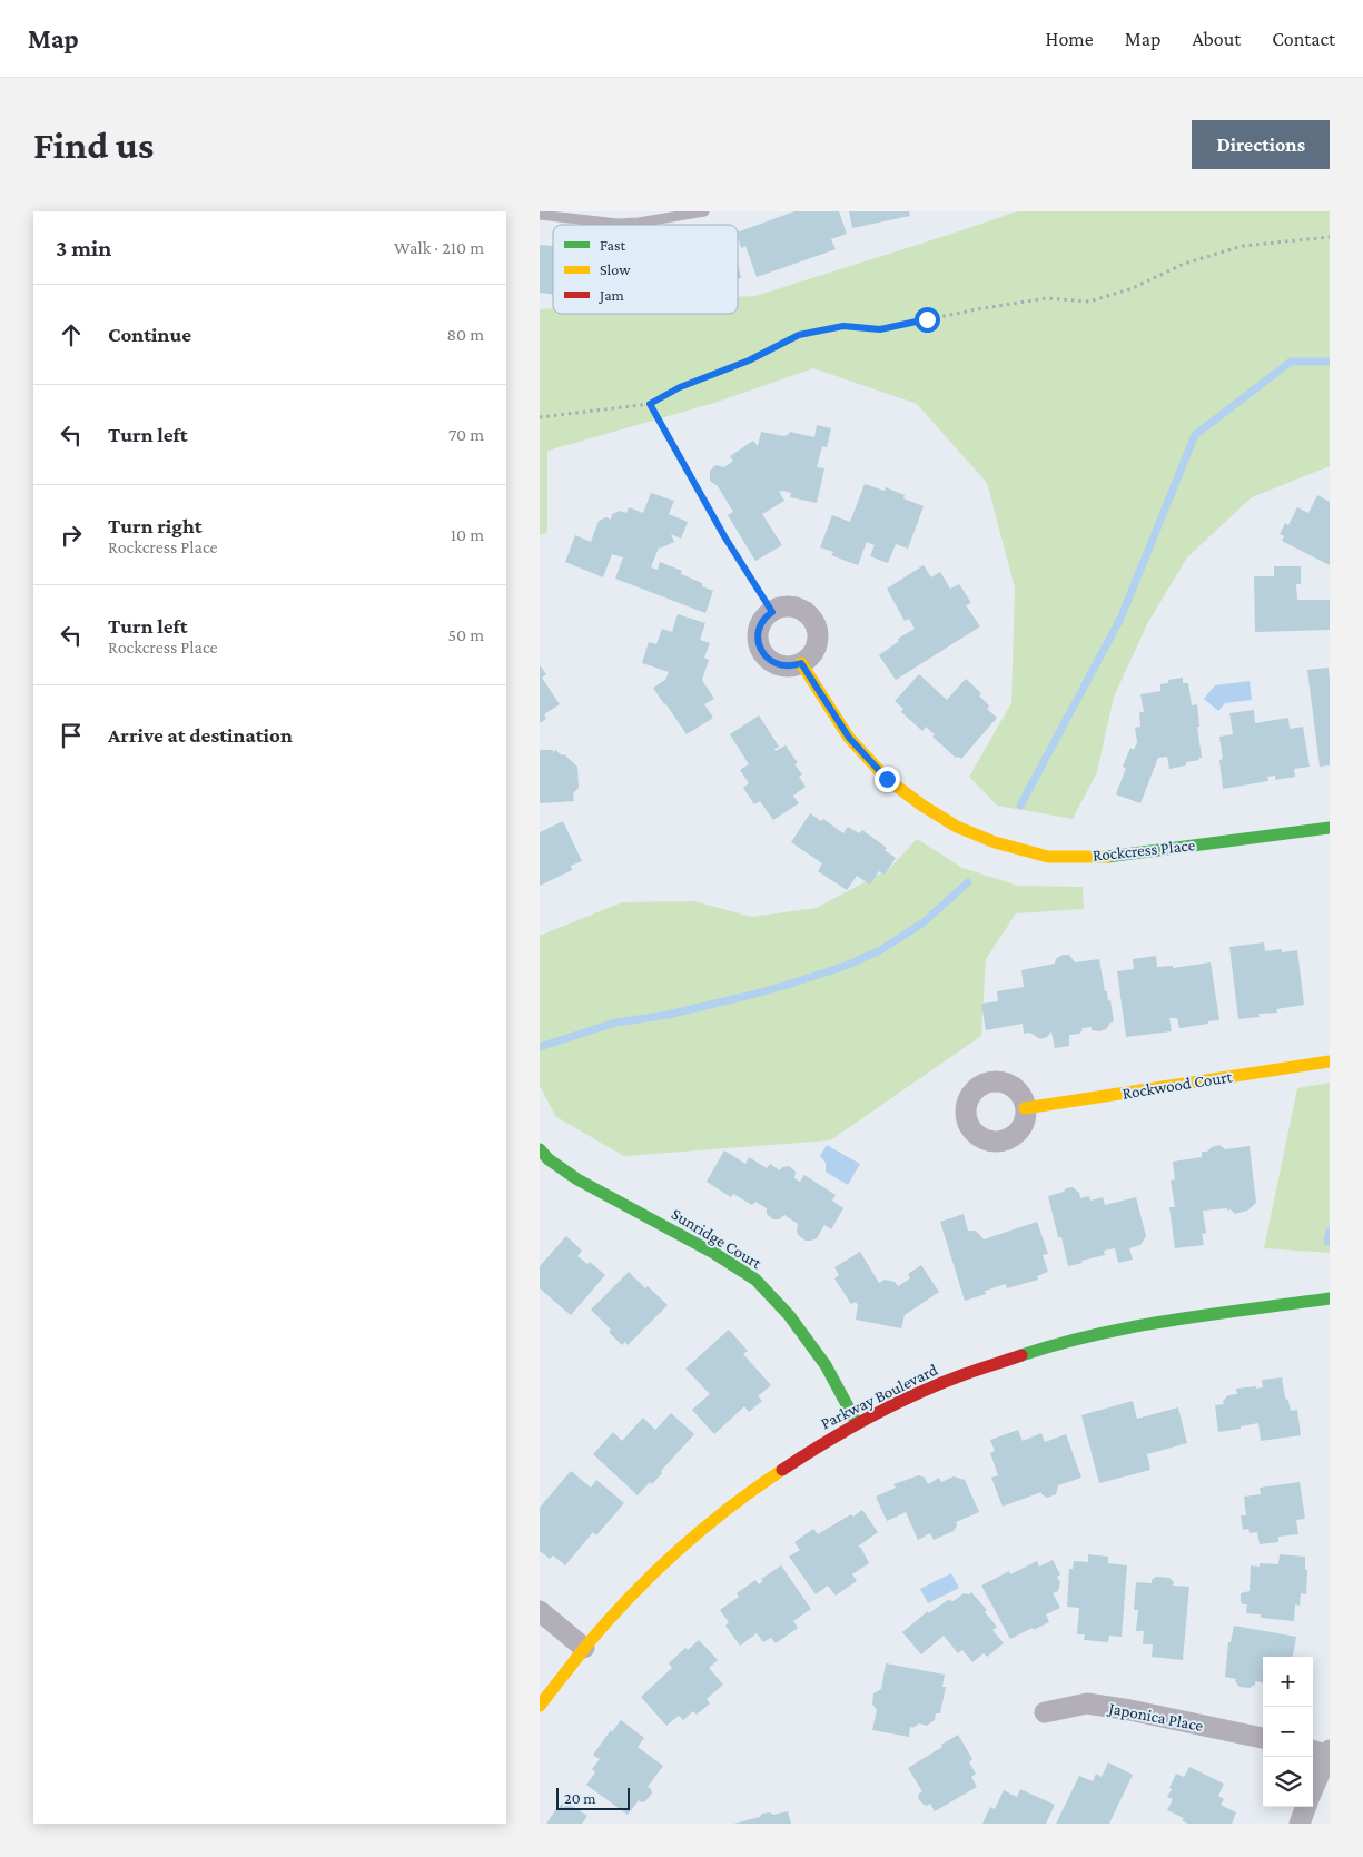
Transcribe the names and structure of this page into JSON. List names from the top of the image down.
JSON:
{
  "streets": {
    "street": [
      "Rockcress Place",
      "Rockwood Court",
      "Sunridge Court",
      "Parkway Boulevard",
      "Japonica Place"
    ]
  },
  "crossings": [
    ["Sunridge Court", "Parkway Boulevard"]
  ],
  "legend": ["Fast", "Slow", "Jam"],
  "scale_bar": "20 m",
  "page": {
    "header": "Map",
    "nav": [
      "Home",
      "Map",
      "About",
      "Contact"
    ],
    "buttons": "Directions",
    "title": "Find us",
    "heading": ["3 min", "Walk · 210 m"],
    "list": [
      ["Continue", "80 m"],
      ["Turn left", "70 m"],
      ["Turn right", "Rockcress Place", "10 m"],
      ["Turn left", "Rockcress Place", "50 m"],
      "Arrive at destination"
    ],
    "map_buttons": ["+", "−"],
    "scale": "20 m"
  }
}
